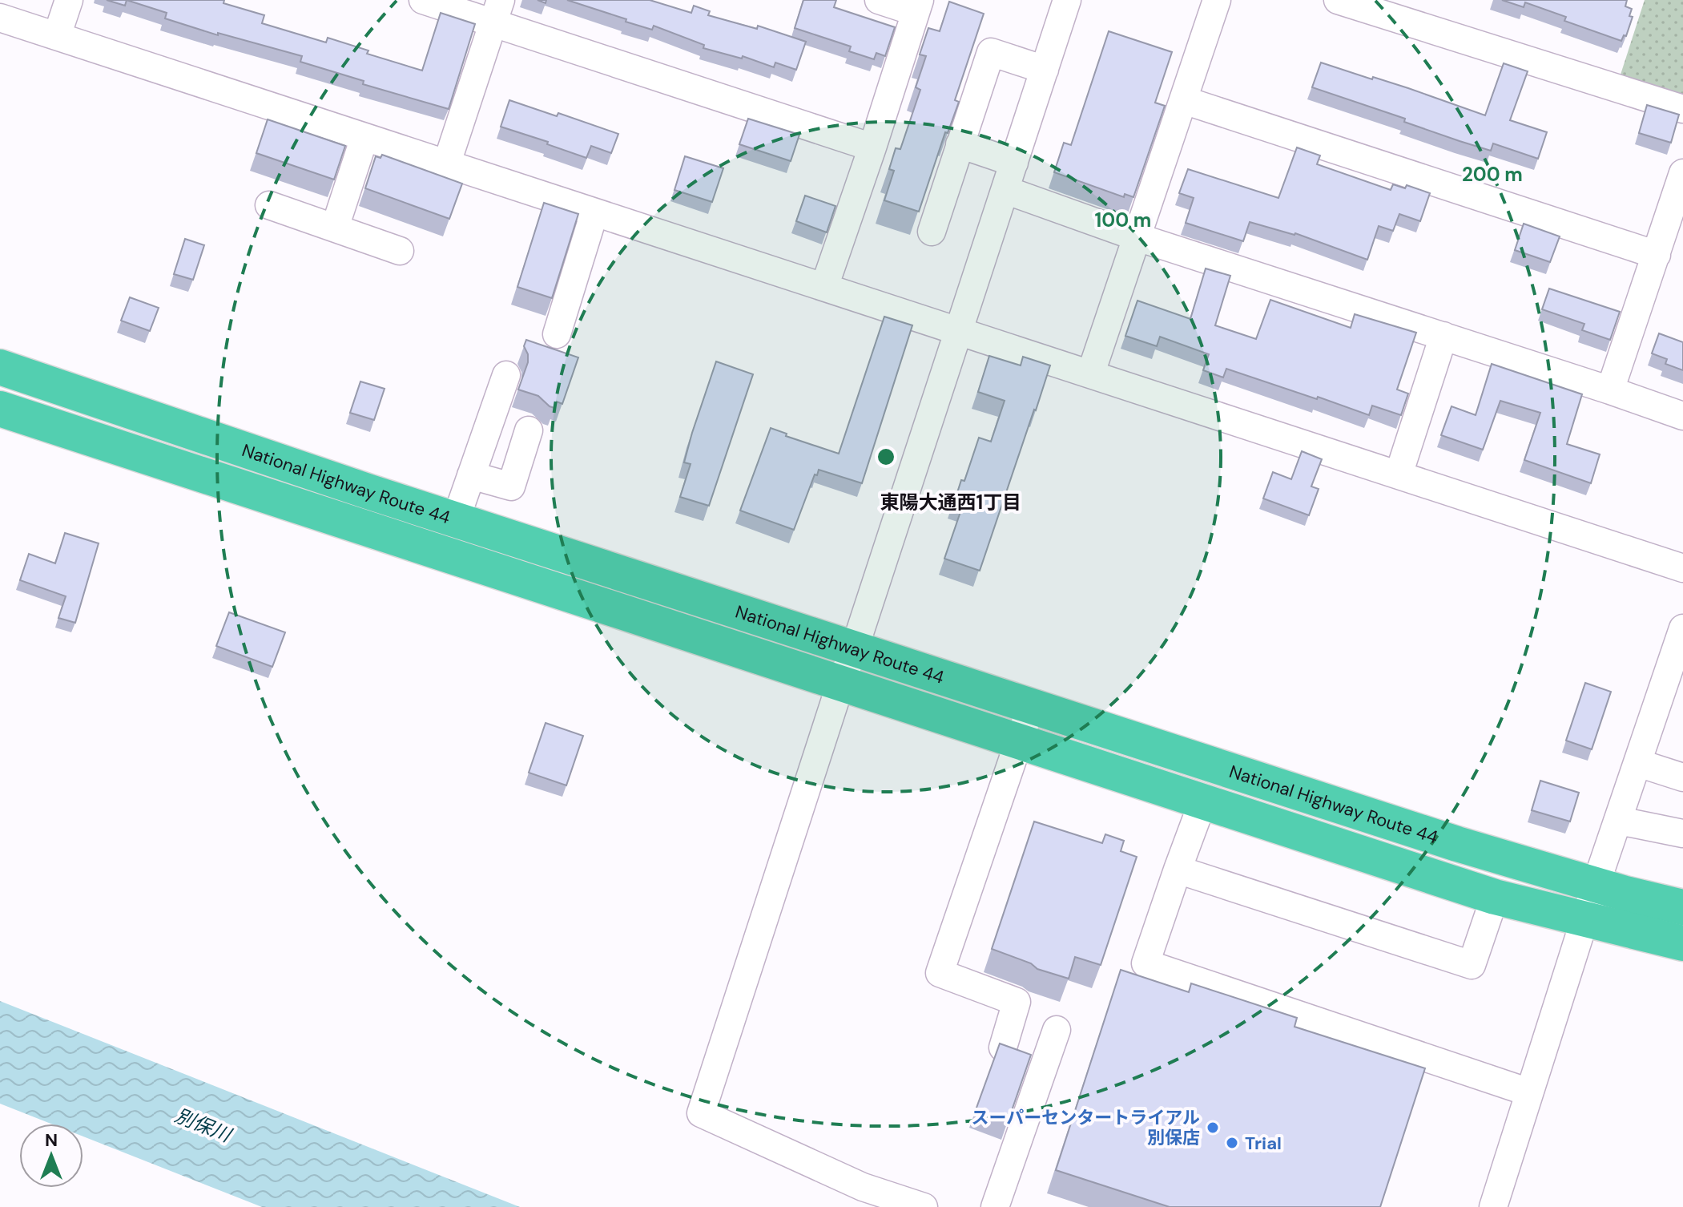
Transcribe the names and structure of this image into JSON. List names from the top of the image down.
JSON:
{
  "streets": {
    "highway": ["National Highway Route 44"]
  },
  "districts": ["東陽大通西1丁目"],
  "water": ["別保川"],
  "places": ["スーパーセンタートライアル 別保店", "Trial"],
  "north": "top",
  "rings": ["200 m", "100 m"]
}
